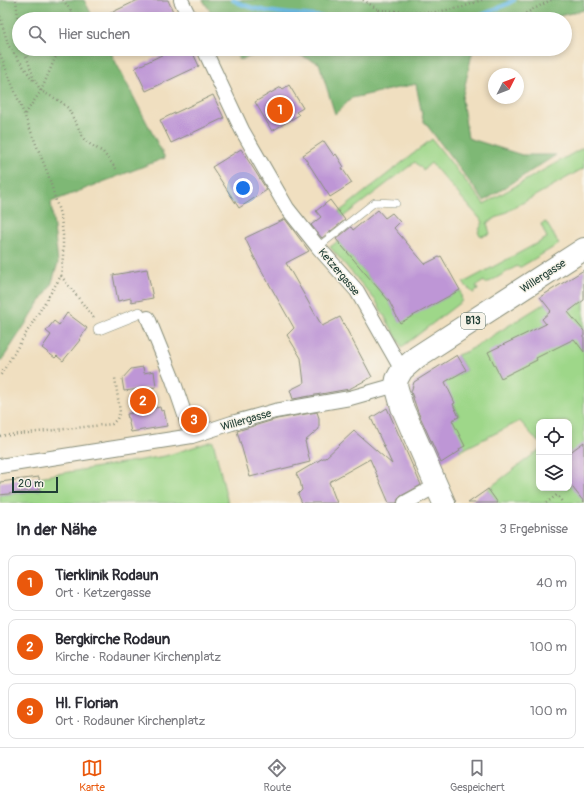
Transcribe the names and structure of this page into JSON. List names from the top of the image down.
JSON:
{
  "streets": {
    "main road": ["Ketzergasse", "Willergasse", "B13"]
  },
  "crossings": [
    ["Ketzergasse", "Willergasse"]
  ],
  "scale_bar": "20 m",
  "north": "top right",
  "page": {
    "search": "Hier suchen",
    "pins": ["1", "2", "3"],
    "scale": "20 m",
    "heading": ["In der Nähe", "3 Ergebnisse"],
    "list": [
      {
        "mark": "1",
        "name": "Tierklinik Rodaun",
        "note": "Ort · Ketzergasse",
        "value": "40 m"
      },
      {
        "mark": "2",
        "name": "Bergkirche Rodaun",
        "note": "Kirche · Rodauner Kirchenplatz",
        "value": "100 m"
      },
      {
        "mark": "3",
        "name": "Hl. Florian",
        "note": "Ort · Rodauner Kirchenplatz",
        "value": "100 m"
      }
    ],
    "nav": ["Karte", "Route", "Gespeichert"]
  }
}
